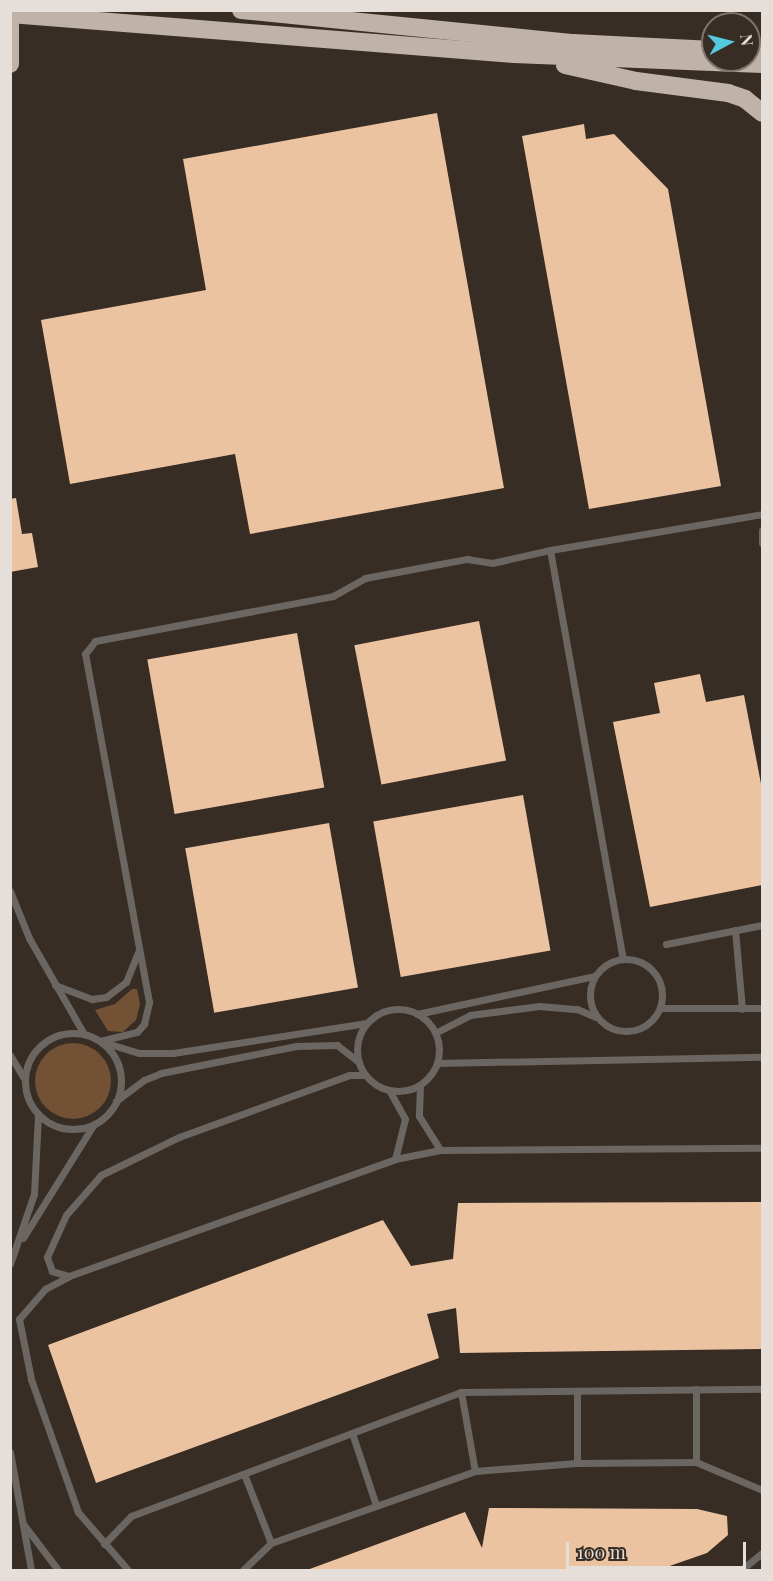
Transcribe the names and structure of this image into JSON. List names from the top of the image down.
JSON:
{
  "scale_bar": "100 m",
  "north": "right"
}
